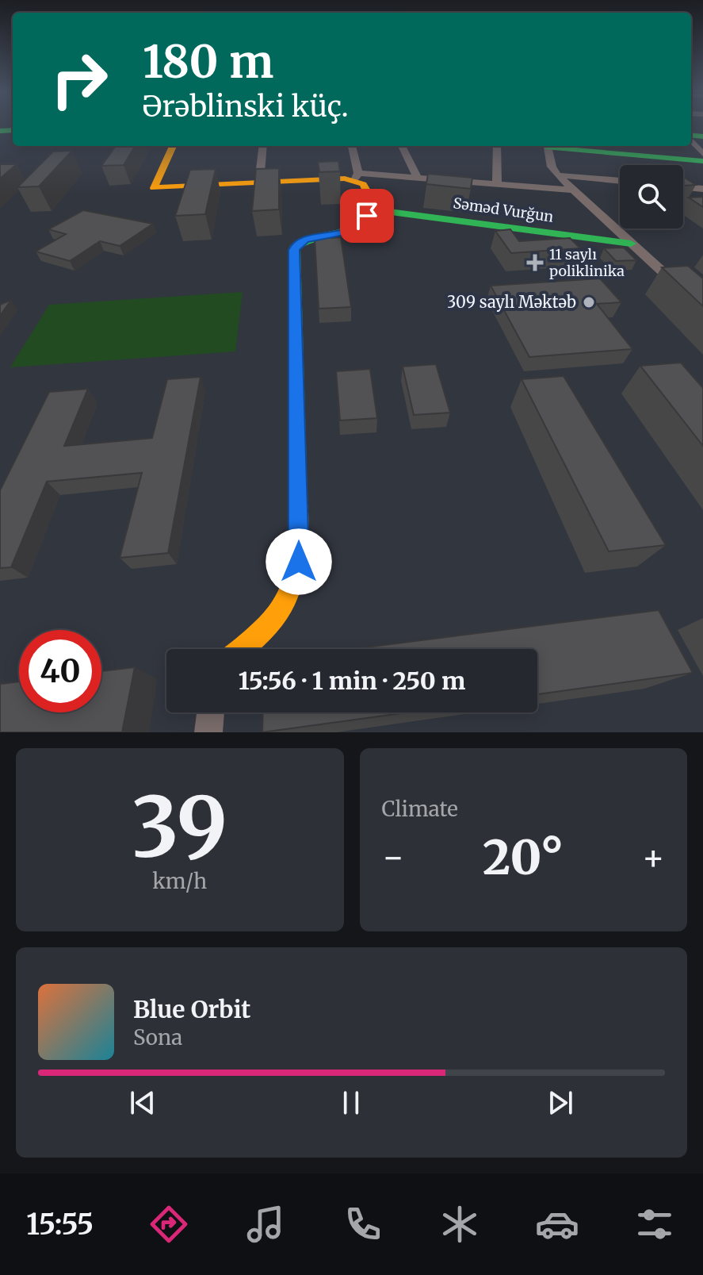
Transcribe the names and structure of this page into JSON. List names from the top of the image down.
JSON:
{
  "streets": {
    "street": ["Səməd Vurğun"]
  },
  "places": {
    "health": ["11 saylı poliklinika"],
    "other": ["309 saylı Məktəb"]
  },
  "page": {
    "turn": ["180 m", "Ərəblinski küç."],
    "limit": "40",
    "trip": "15:56 · 1 min · 250 m",
    "tile": [
      ["39", "km/h"],
      "Climate"
    ],
    "heat": ["−", "20°", "+"],
    "song": ["Blue Orbit", "Sona"],
    "tabs": "15:55"
  }
}
